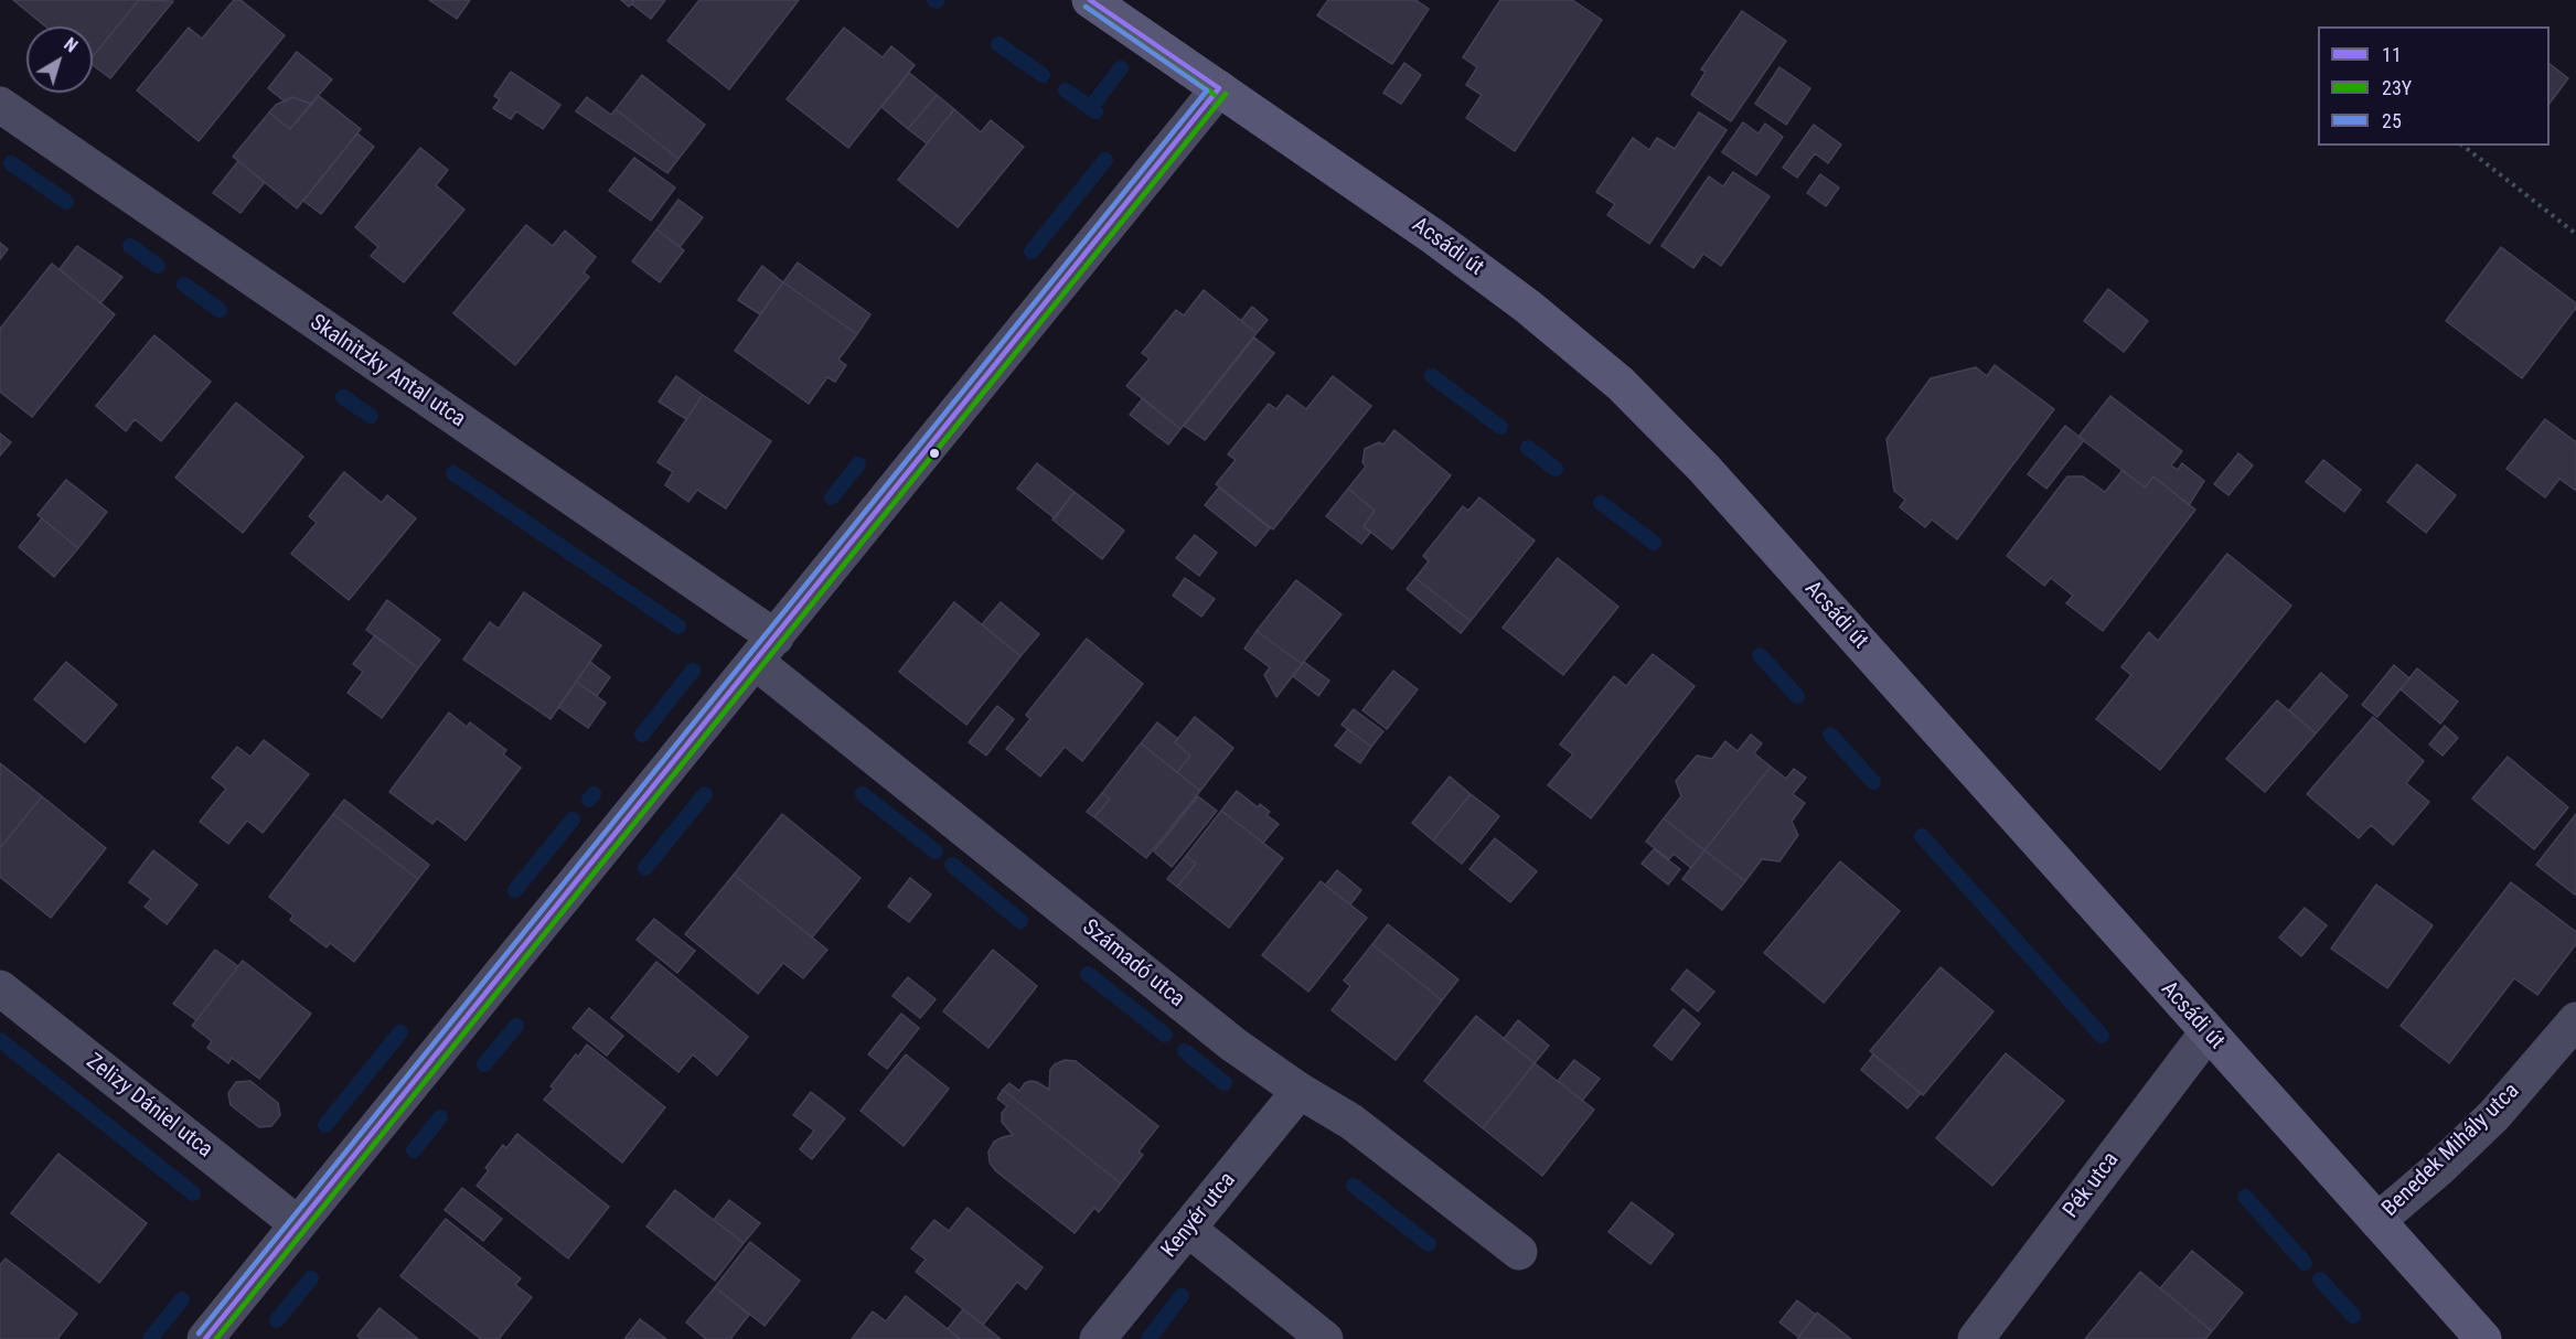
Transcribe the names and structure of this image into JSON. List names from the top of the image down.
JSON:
{
  "streets": {
    "main road": ["Acsádi út"],
    "street": [
      "Skalnitzky Antal utca",
      "Számadó utca",
      "Zelizy Dániel utca",
      "Benedek Mihály utca",
      "Pék utca",
      "Kenyér utca"
    ]
  },
  "crossings": [
    ["Acsádi út", "Benedek Mihály utca"],
    ["Acsádi út", "Pék utca"],
    ["Skalnitzky Antal utca", "Számadó utca"],
    ["Számadó utca", "Kenyér utca"]
  ],
  "lines": ["transit line 11", "transit line 23Y", "transit line 25"],
  "legend": ["11", "23Y", "25"],
  "north": "top right"
}
